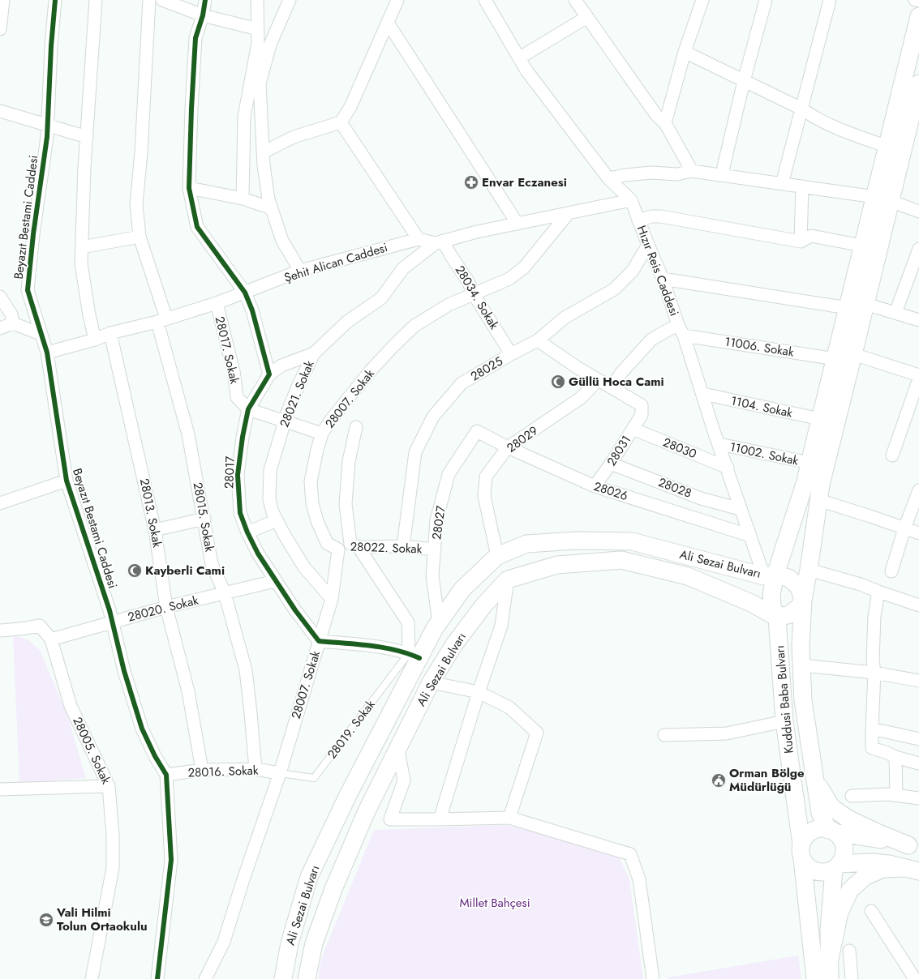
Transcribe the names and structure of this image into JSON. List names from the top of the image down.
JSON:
{
  "streets": {
    "main road": ["Ali Sezai Bulvarı", "Kuddusi Baba Bulvarı"],
    "street": [
      "Beyazıt Bestami Caddesi",
      "Şehit Alican Caddesi",
      "Hızır Reis Caddesi",
      "28034. Sokak",
      "11006. Sokak",
      "28017. Sokak",
      "28025",
      "28021. Sokak",
      "28007. Sokak",
      "1104. Sokak",
      "28029",
      "28030",
      "28031",
      "11002. Sokak",
      "28017",
      "28028",
      "28026",
      "28013. Sokak",
      "28015. Sokak",
      "28027",
      "28022. Sokak",
      "28020. Sokak",
      "28005. Sokak",
      "28016. Sokak"
    ],
    "lane": ["28019. Sokak"]
  },
  "crossings": [
    ["Beyazıt Bestami Caddesi", "Şehit Alican Caddesi"],
    ["Beyazıt Bestami Caddesi", "28020. Sokak"],
    ["Beyazıt Bestami Caddesi", "28016. Sokak"],
    ["Şehit Alican Caddesi", "Hızır Reis Caddesi"],
    ["Şehit Alican Caddesi", "28034. Sokak"],
    ["Şehit Alican Caddesi", "28017. Sokak"],
    ["Şehit Alican Caddesi", "28021. Sokak"],
    ["Şehit Alican Caddesi", "28007. Sokak"],
    ["Şehit Alican Caddesi", "28013. Sokak"],
    ["Şehit Alican Caddesi", "28015. Sokak"],
    ["Hızır Reis Caddesi", "11006. Sokak"],
    ["Hızır Reis Caddesi", "28025"],
    ["Hızır Reis Caddesi", "1104. Sokak"],
    ["Hızır Reis Caddesi", "28030"],
    ["Hızır Reis Caddesi", "11002. Sokak"],
    ["Hızır Reis Caddesi", "28028"],
    ["Hızır Reis Caddesi", "28026"],
    ["Hızır Reis Caddesi", "Ali Sezai Bulvarı"],
    ["Hızır Reis Caddesi", "Kuddusi Baba Bulvarı"],
    ["28034. Sokak", "28025"],
    ["28034. Sokak", "28021. Sokak"],
    ["28034. Sokak", "28007. Sokak"],
    ["11006. Sokak", "Kuddusi Baba Bulvarı"],
    ["28017. Sokak", "28017"],
    ["28025", "28022. Sokak"],
    ["28021. Sokak", "28007. Sokak"],
    ["28007. Sokak", "28017"],
    ["28007. Sokak", "28022. Sokak"],
    ["28007. Sokak", "28019. Sokak"],
    ["28007. Sokak", "28016. Sokak"],
    ["1104. Sokak", "Kuddusi Baba Bulvarı"],
    ["28029", "28026"],
    ["28029", "Ali Sezai Bulvarı"],
    ["28030", "28031"],
    ["28031", "28028"],
    ["28031", "28026"],
    ["11002. Sokak", "Kuddusi Baba Bulvarı"],
    ["28017", "28020. Sokak"],
    ["28026", "28027"],
    ["28013. Sokak", "28020. Sokak"],
    ["28013. Sokak", "28016. Sokak"],
    ["28015. Sokak", "28020. Sokak"],
    ["28015. Sokak", "28016. Sokak"],
    ["28027", "28022. Sokak"],
    ["28027", "Ali Sezai Bulvarı"],
    ["Ali Sezai Bulvarı", "Kuddusi Baba Bulvarı"],
    ["Ali Sezai Bulvarı", "28019. Sokak"],
    ["28020. Sokak", "28005. Sokak"],
    ["28019. Sokak", "28016. Sokak"]
  ],
  "parks": ["Millet Bahçesi"],
  "places": {
    "pharmacy": ["Envar Eczanesi"],
    "mosque": ["Güllü Hoca Cami", "Kayberli Cami"],
    "public building": ["Orman Bölge Müdürlüğü"],
    "school or university": ["Vali Hilmi Tolun Ortaokulu"]
  }
}
